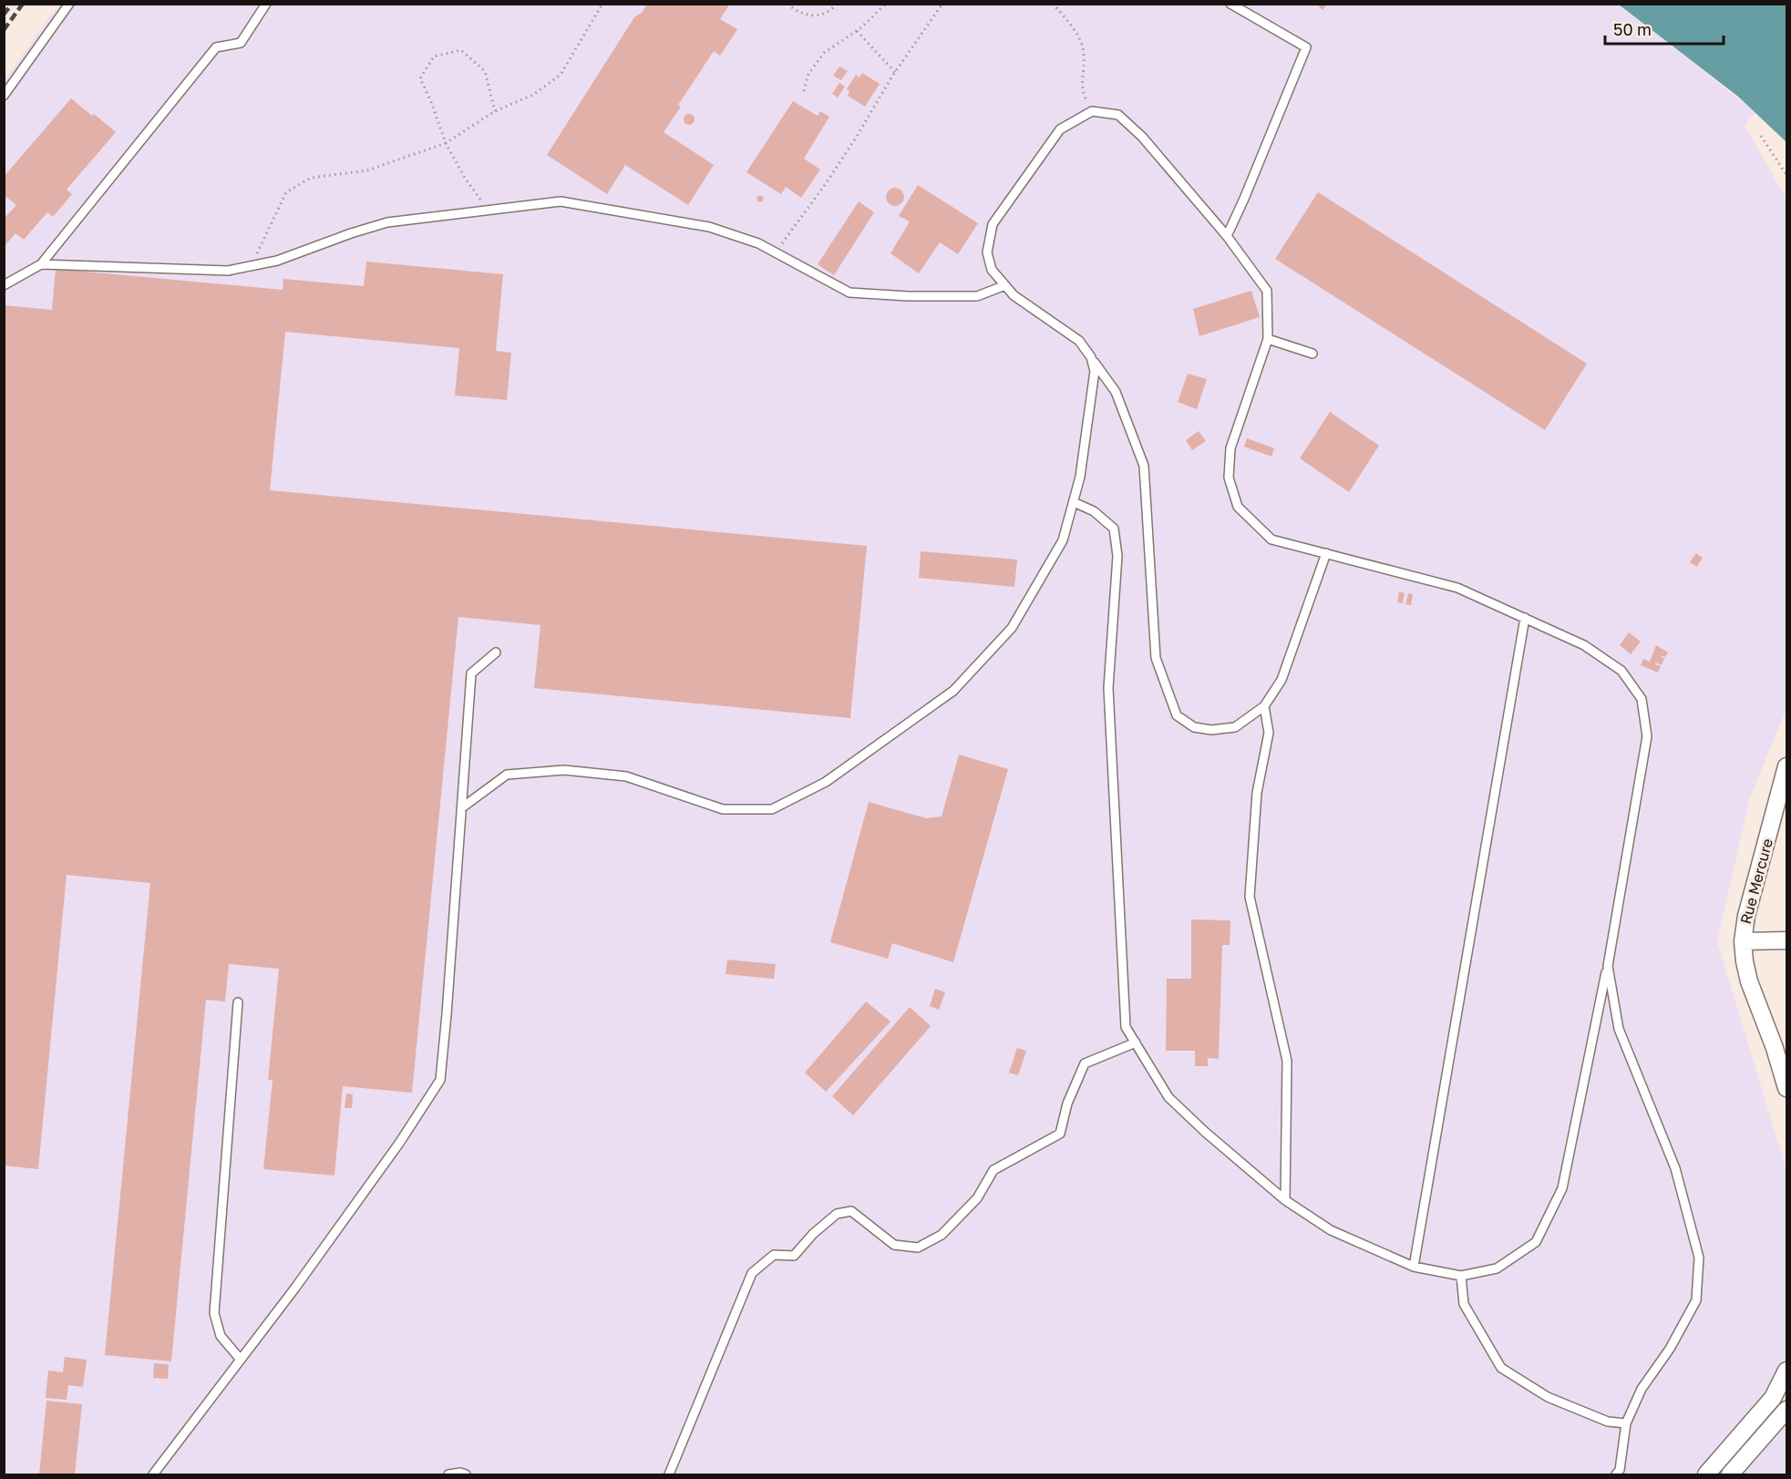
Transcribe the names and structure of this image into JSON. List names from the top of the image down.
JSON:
{
  "streets": {
    "street": ["Rue Mercure"]
  },
  "scale_bar": "50 m"
}
